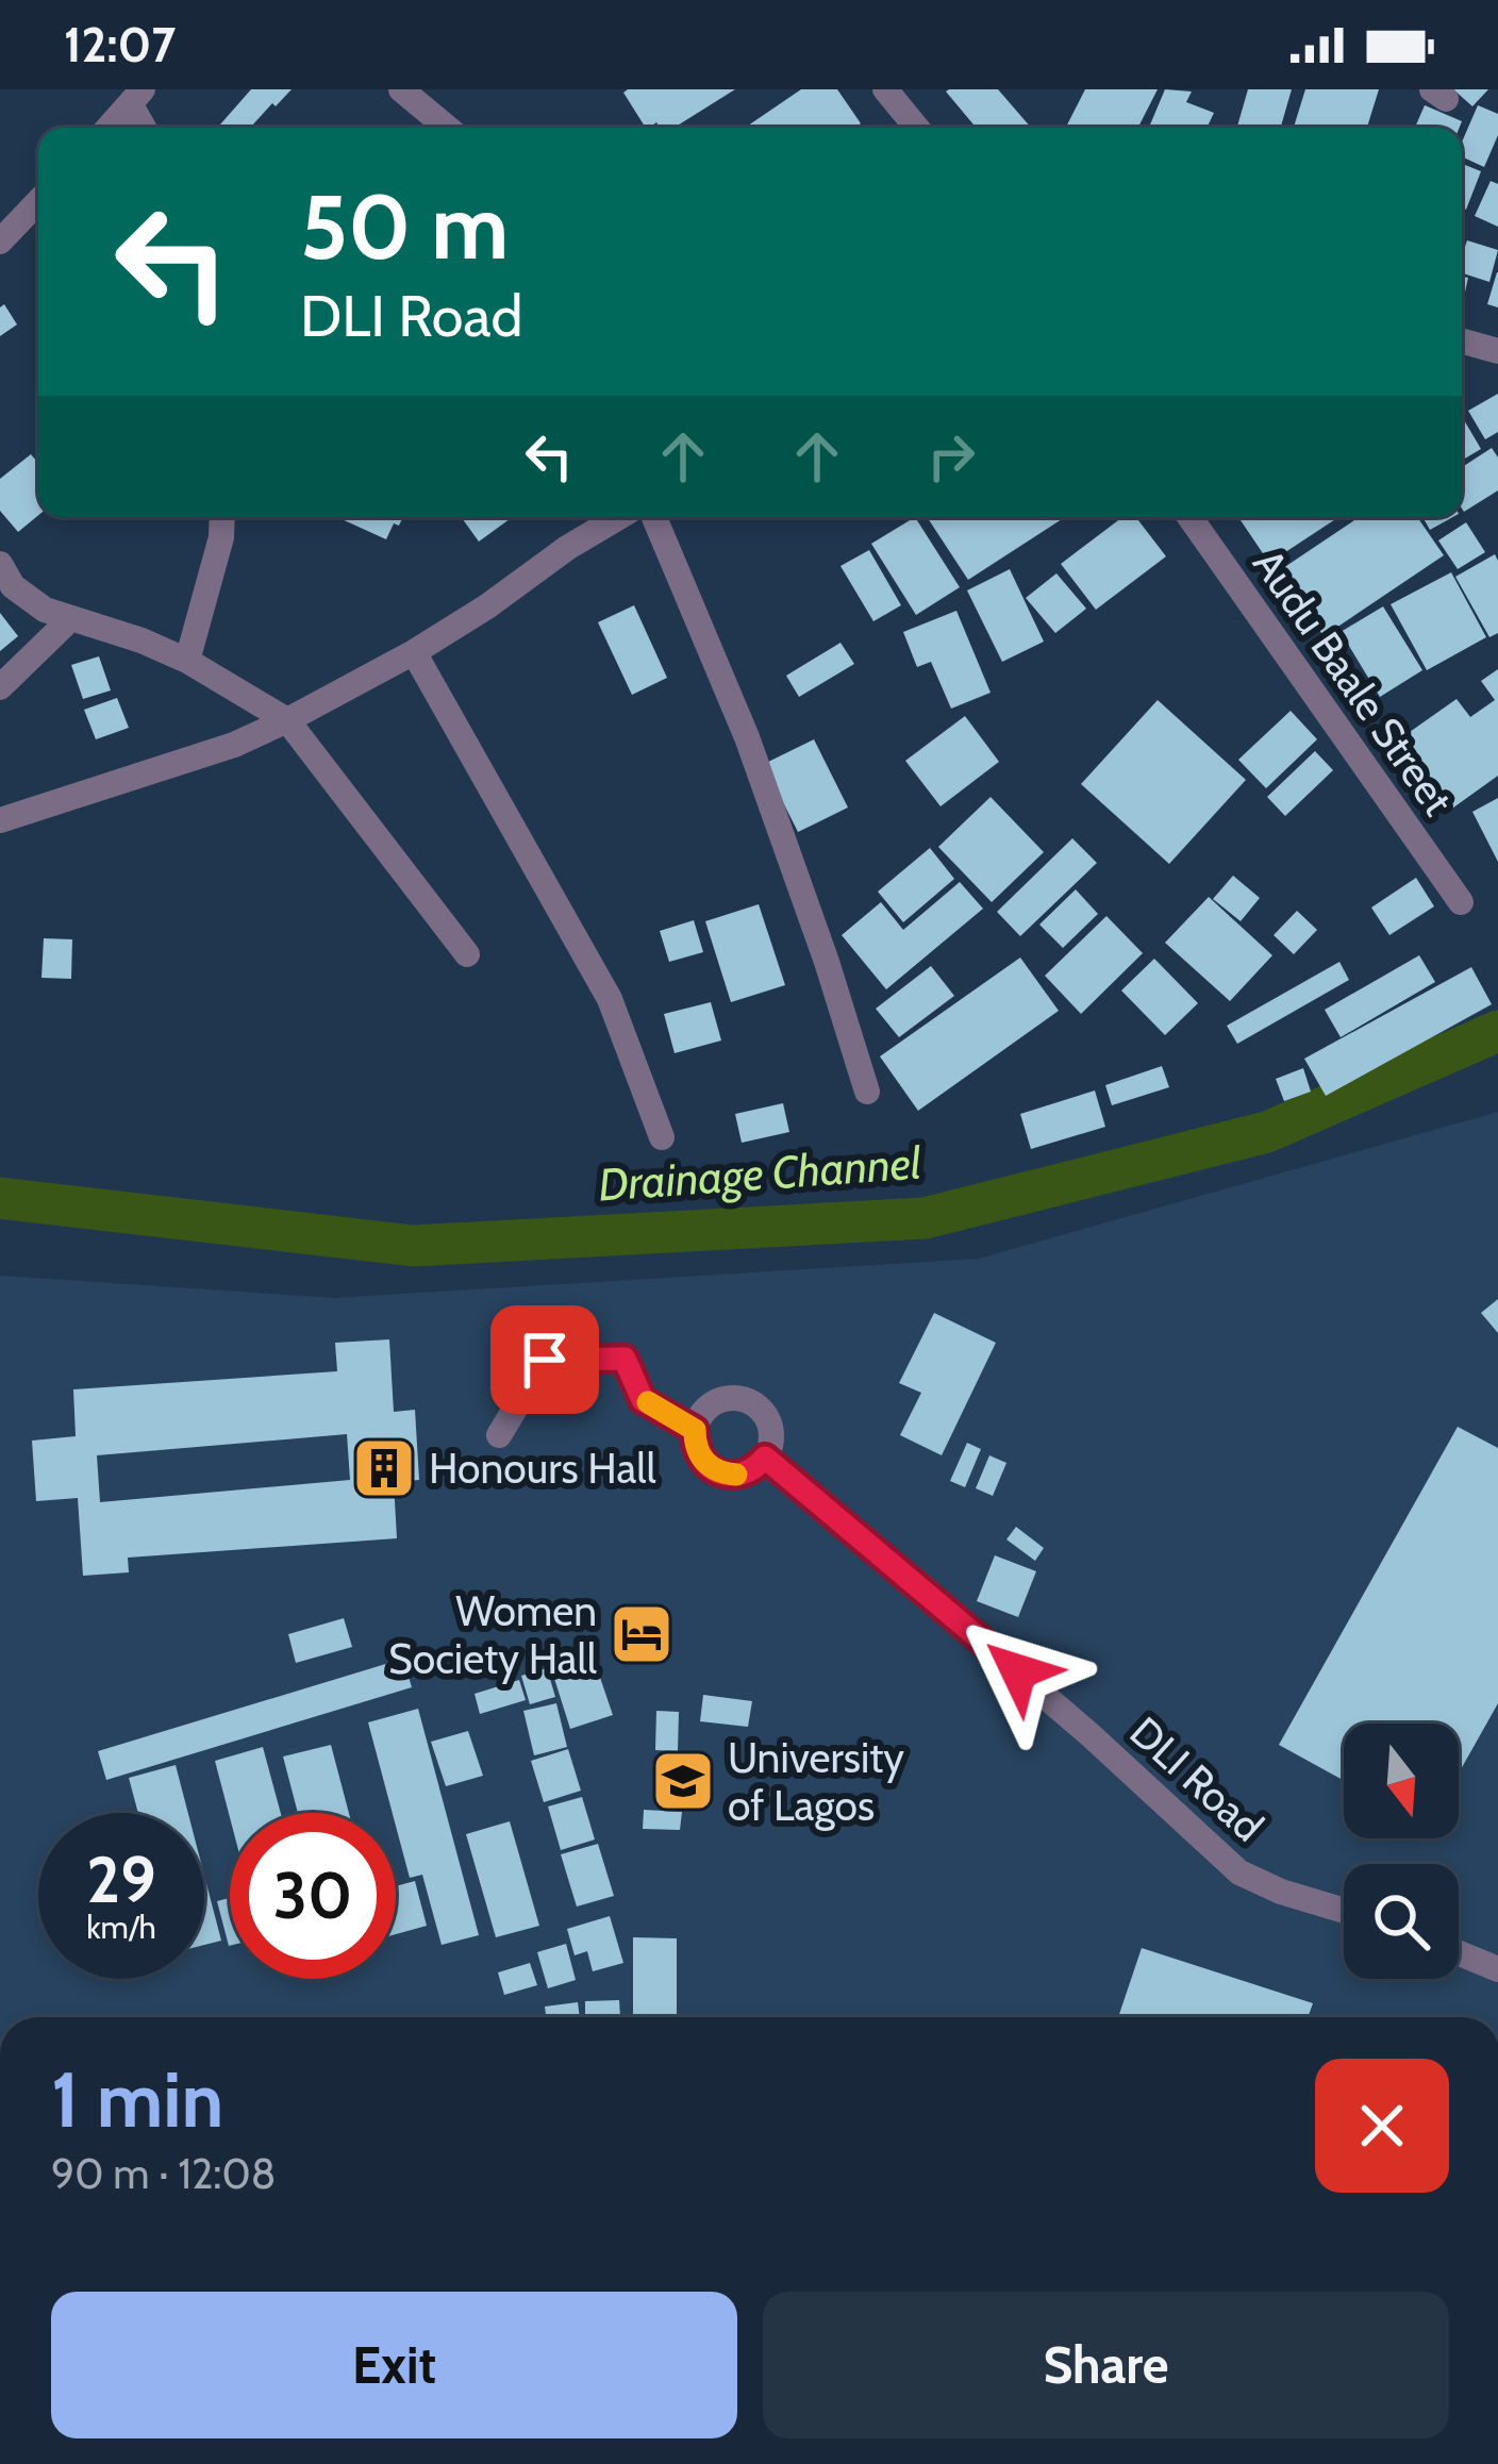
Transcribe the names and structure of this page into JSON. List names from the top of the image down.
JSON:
{
  "streets": {
    "street": ["Audu Baale Street", "DLI Road"]
  },
  "water": ["Drainage Channel"],
  "places": {
    "building": ["Honours Hall"],
    "hotel": ["Women Society Hall"],
    "school or university": ["University of Lagos"]
  },
  "north": "bottom",
  "page": {
    "status": "12:07",
    "turn": ["50 m", "DLI Road"],
    "speed": "29 km/h",
    "limit": "30",
    "heading": ["1 min", "90 m · 12:08"],
    "buttons": ["Exit", "Share"]
  }
}
